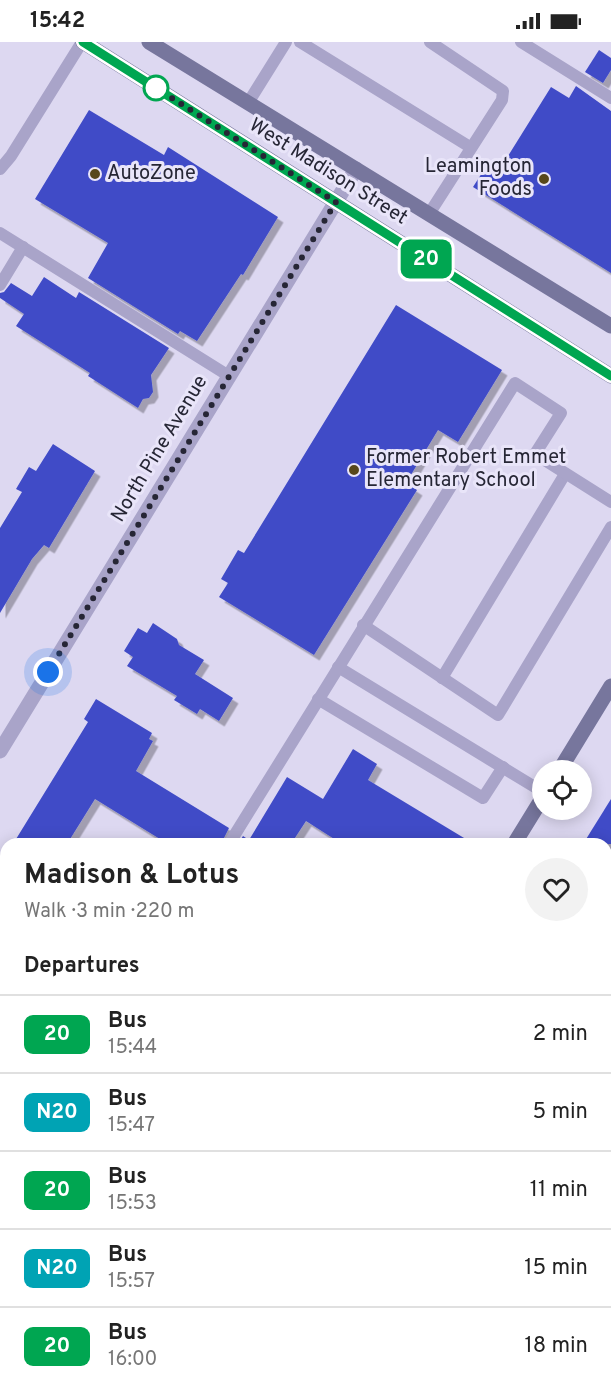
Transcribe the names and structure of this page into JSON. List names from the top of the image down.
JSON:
{
  "streets": {
    "main road": ["West Madison Street"],
    "street": ["North Pine Avenue"]
  },
  "crossings": [
    ["West Madison Street", "North Pine Avenue"]
  ],
  "places": ["AutoZone", "Leamington Foods", "Former Robert Emmet Elementary School"],
  "lines": ["bus line 20"],
  "page": {
    "status": "15:42",
    "on_map": "20",
    "heading": [
      ["Madison & Lotus", "Walk · 3 min · 220 m"],
      "Departures"
    ],
    "list": [
      {
        "mark": "20",
        "name": "Bus",
        "note": "15:44",
        "value": "2 min"
      },
      {
        "mark": "N20",
        "name": "Bus",
        "note": "15:47",
        "value": "5 min"
      },
      {
        "mark": "20",
        "name": "Bus",
        "note": "15:53",
        "value": "11 min"
      },
      {
        "mark": "N20",
        "name": "Bus",
        "note": "15:57",
        "value": "15 min"
      },
      {
        "mark": "20",
        "name": "Bus",
        "note": "16:00",
        "value": "18 min"
      }
    ]
  }
}
